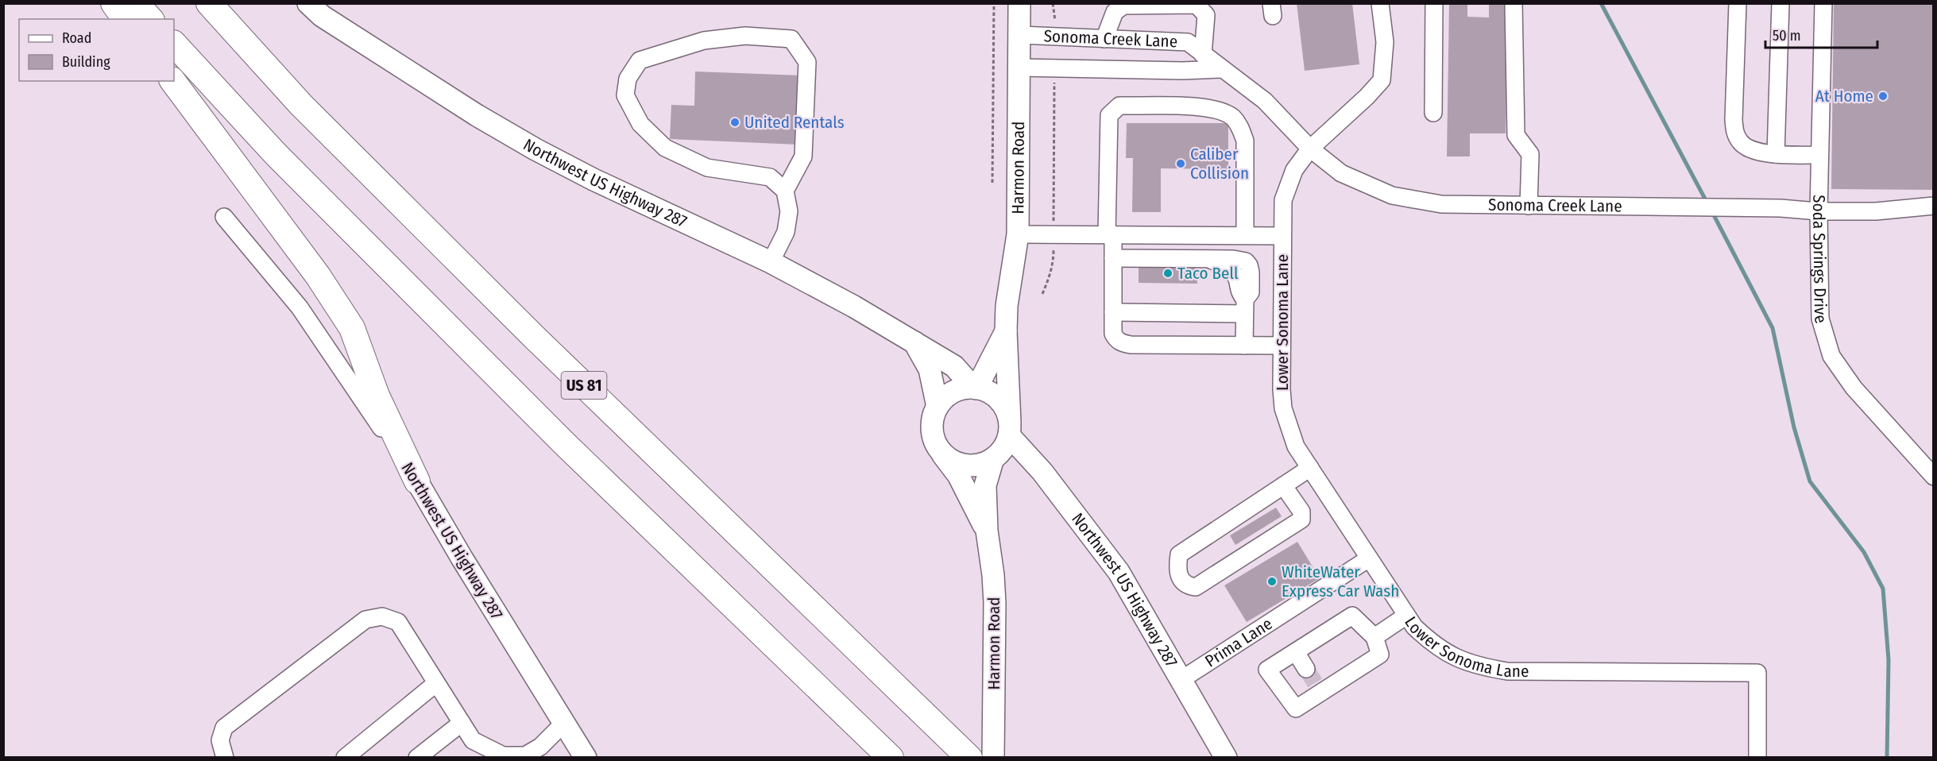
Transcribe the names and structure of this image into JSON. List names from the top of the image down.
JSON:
{
  "streets": {
    "highway": ["US 81"],
    "main road": ["Harmon Road", "Northwest US Highway 287"],
    "street": [
      "Sonoma Creek Lane",
      "Soda Springs Drive",
      "Lower Sonoma Lane",
      "Prima Lane"
    ]
  },
  "crossings": [
    ["Sonoma Creek Lane", "Harmon Road"],
    ["Sonoma Creek Lane", "Soda Springs Drive"],
    ["Sonoma Creek Lane", "Lower Sonoma Lane"],
    ["Harmon Road", "Northwest US Highway 287"],
    ["Northwest US Highway 287", "Prima Lane"],
    ["Lower Sonoma Lane", "Prima Lane"]
  ],
  "places": [
    "At Home",
    "United Rentals",
    "Caliber Collision",
    "Taco Bell",
    "WhiteWater Express Car Wash"
  ],
  "legend": ["Road", "Building"],
  "scale_bar": "50 m"
}
